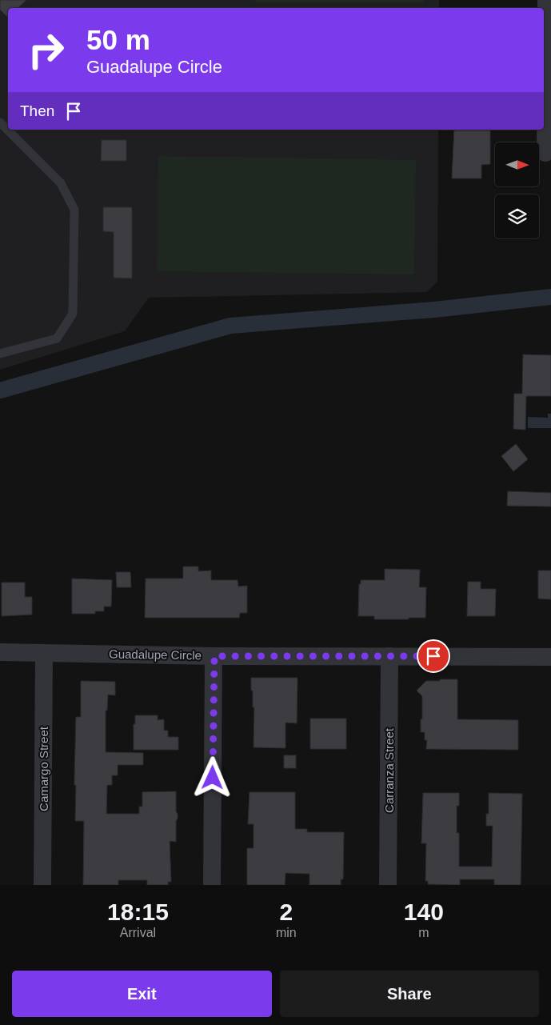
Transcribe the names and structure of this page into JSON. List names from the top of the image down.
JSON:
{
  "streets": {
    "street": ["Guadalupe Circle", "Camargo Street", "Carranza Street"]
  },
  "crossings": [
    ["Guadalupe Circle", "Camargo Street"],
    ["Guadalupe Circle", "Carranza Street"]
  ],
  "north": "right",
  "page": {
    "turn": ["50 m", "Guadalupe Circle"],
    "then": "Then",
    "eta": [
      "18:15",
      "Arrival",
      "2",
      "min",
      "140",
      "m"
    ],
    "buttons": ["Exit", "Share"]
  }
}
